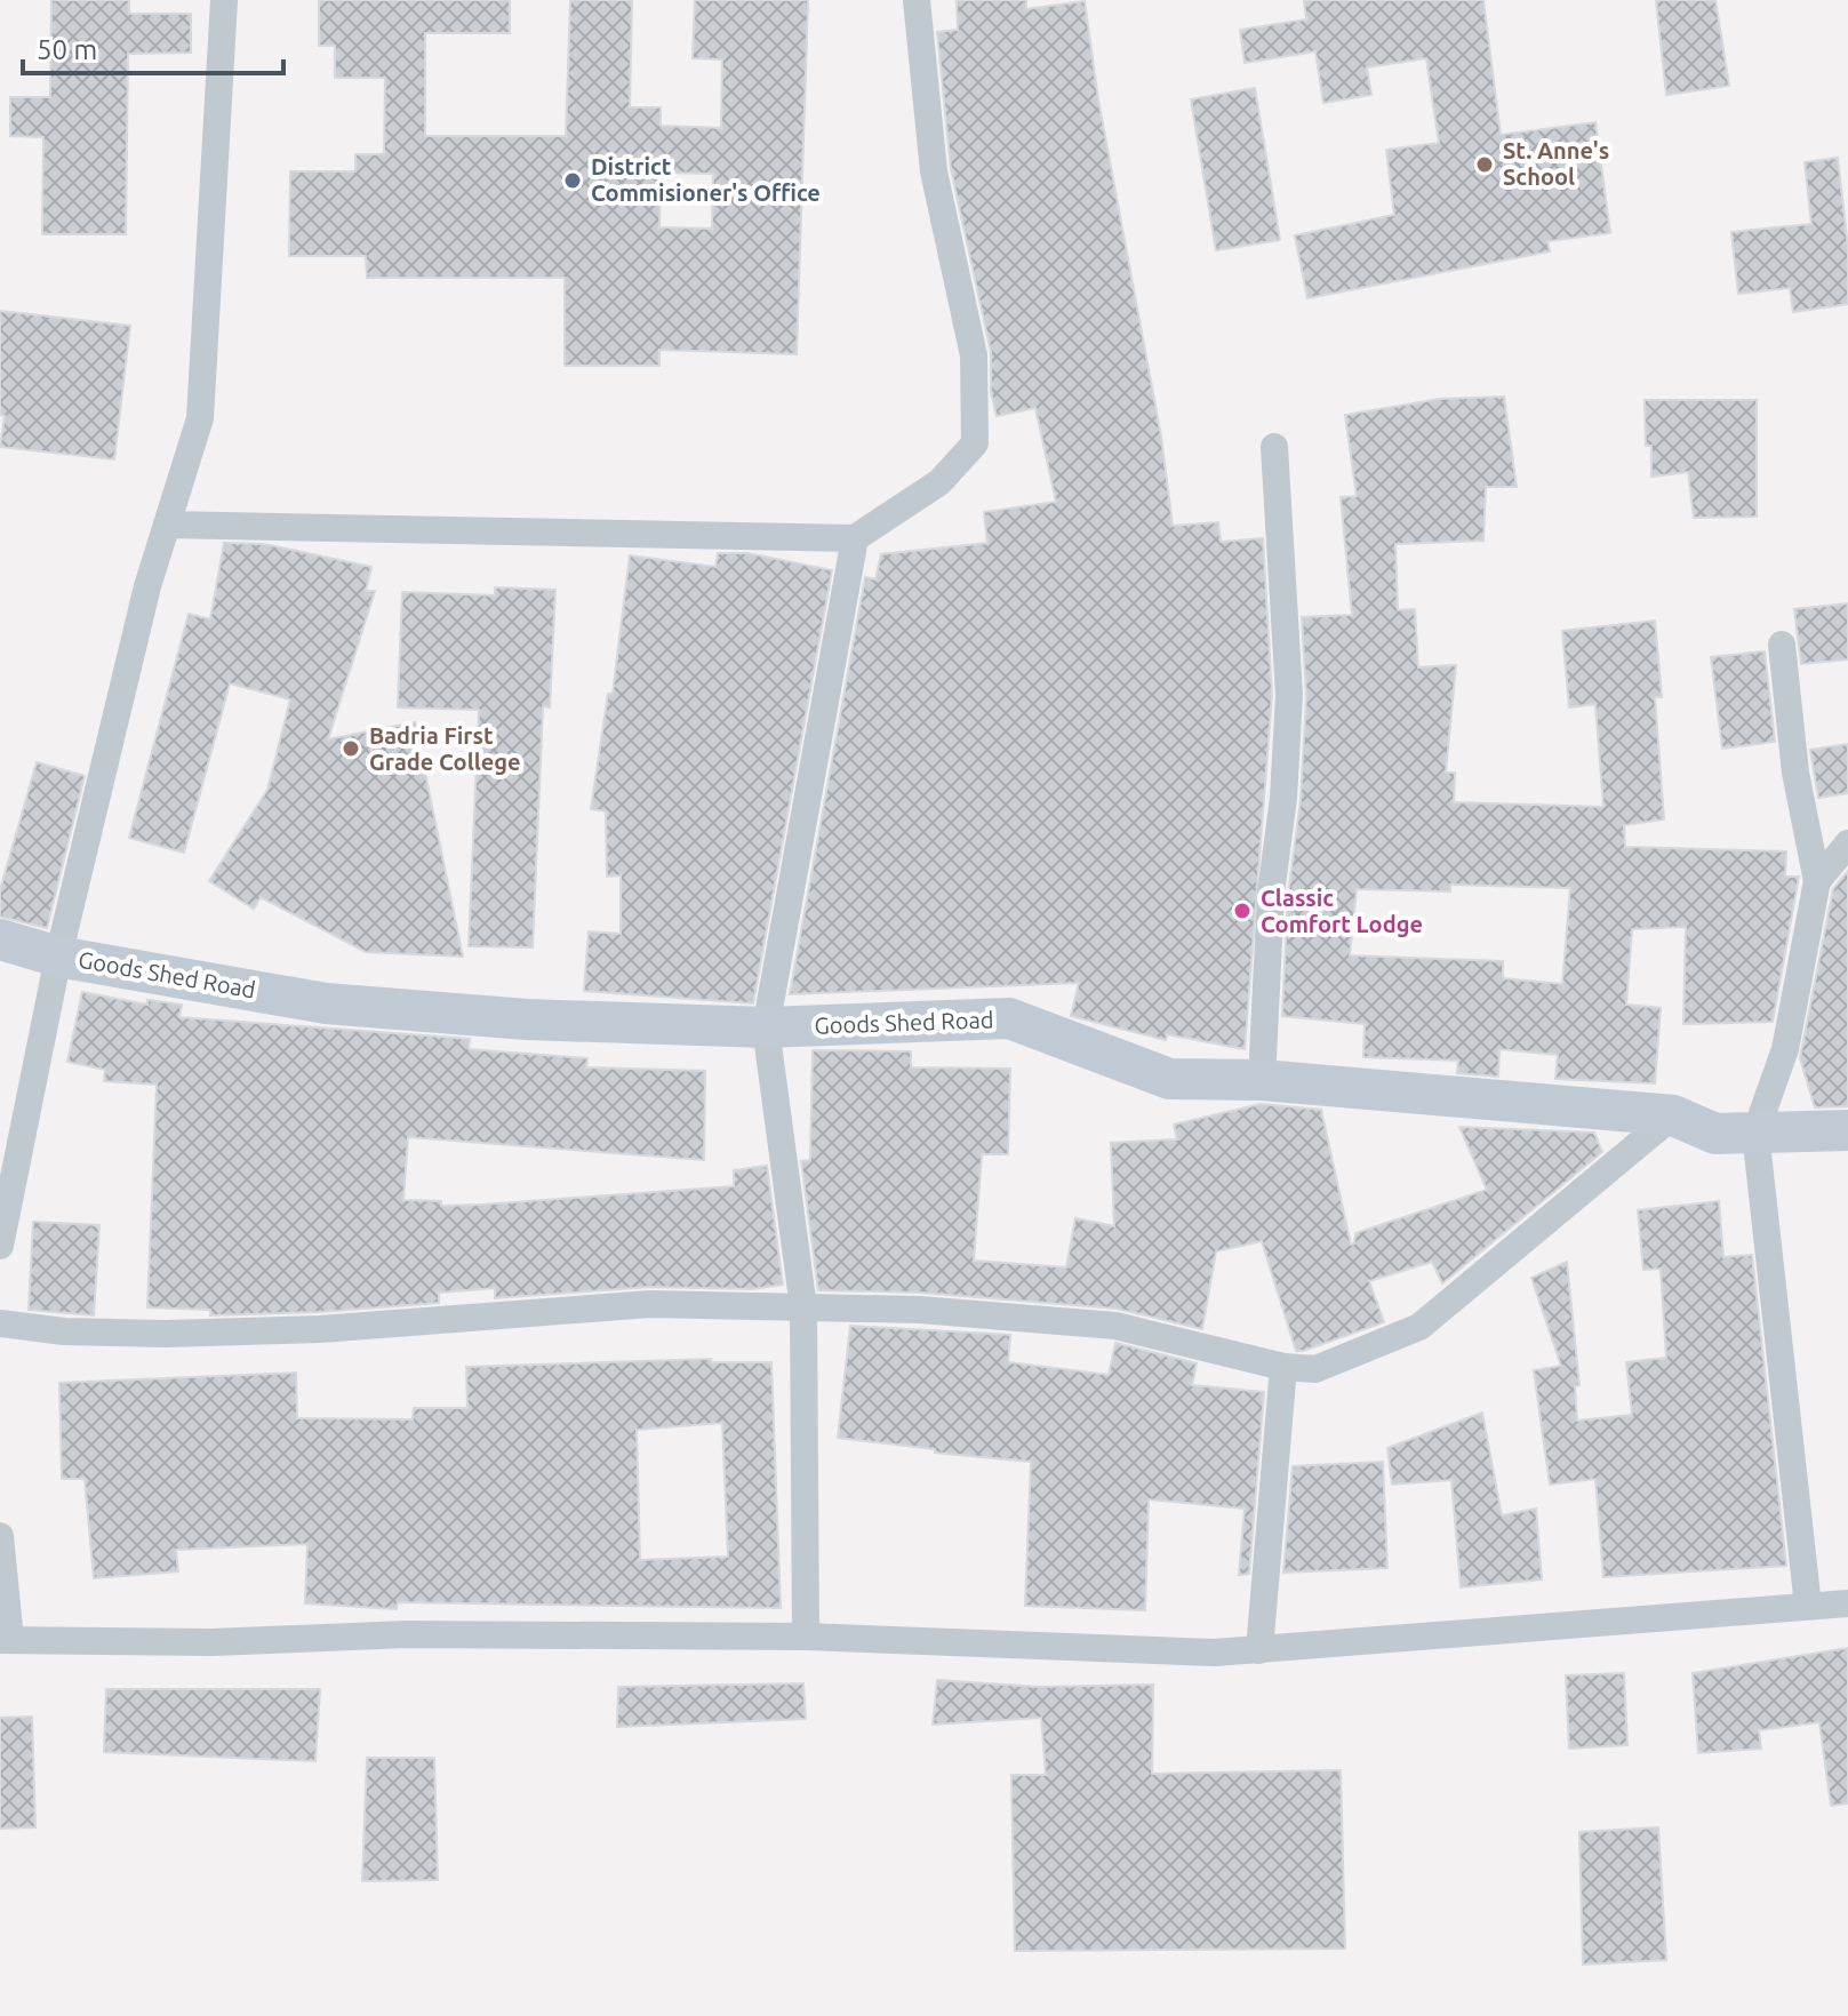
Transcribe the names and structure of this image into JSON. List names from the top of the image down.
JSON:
{
  "streets": {
    "street": ["Goods Shed Road"]
  },
  "places": [
    "St. Anne's School",
    "District Commisioner's Office",
    "Badria First Grade College",
    "Classic Comfort Lodge"
  ],
  "scale_bar": "50 m"
}
